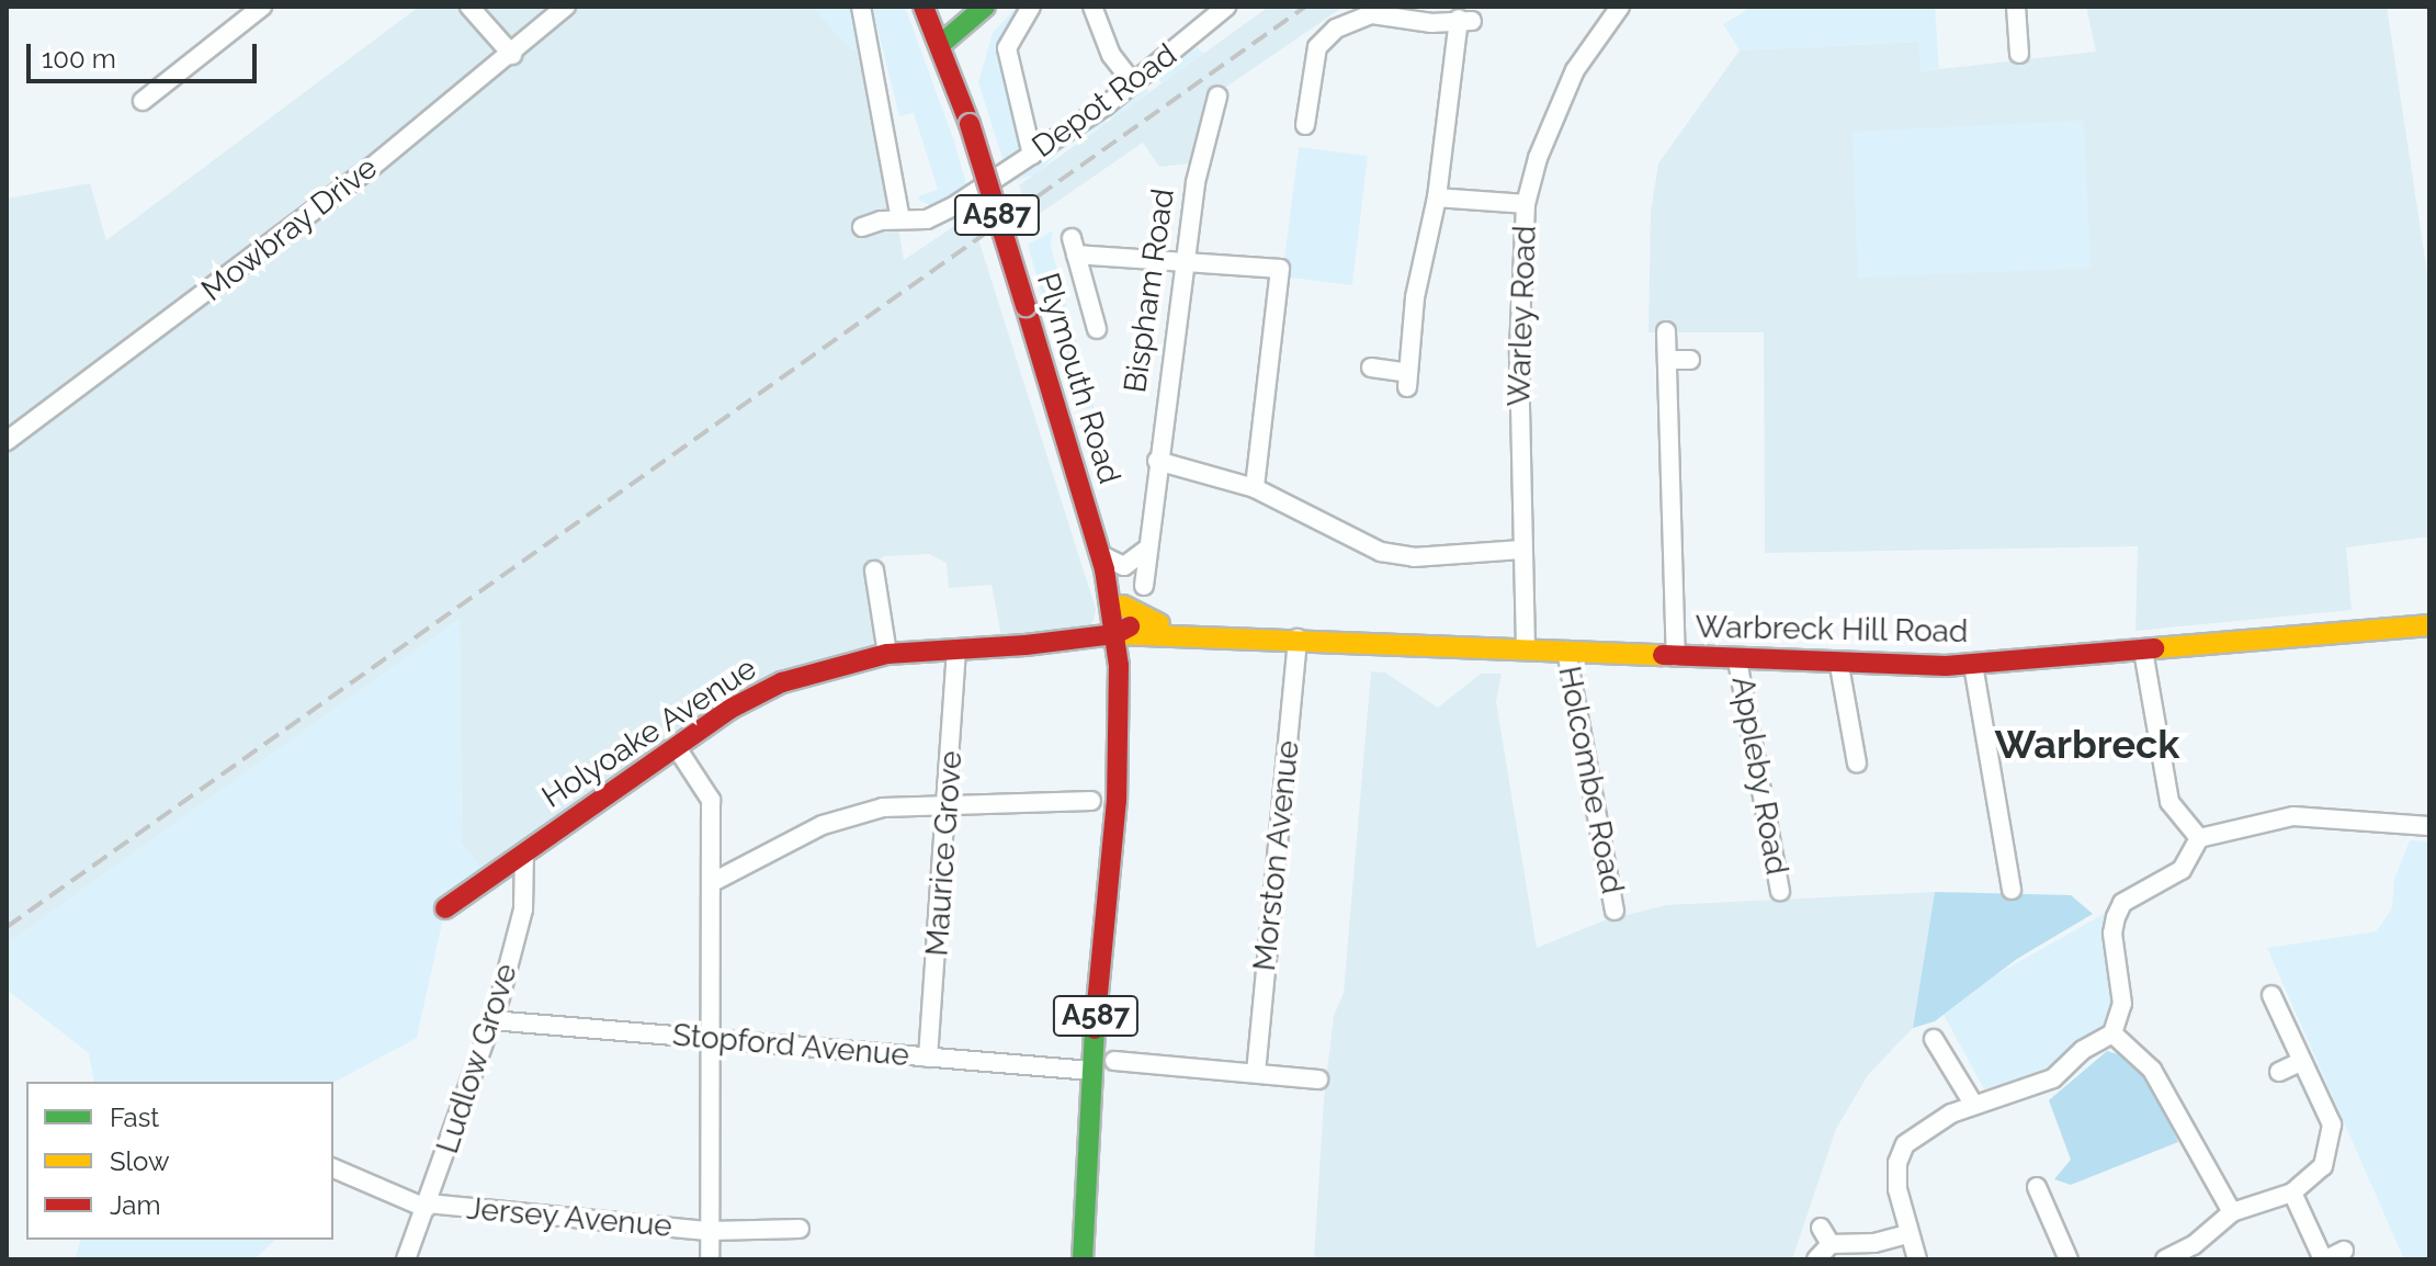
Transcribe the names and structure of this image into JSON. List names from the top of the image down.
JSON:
{
  "streets": {
    "main road": [
      "A587",
      "Plymouth Road",
      "Warbreck Hill Road",
      "Holyoake Avenue"
    ],
    "street": [
      "Depot Road",
      "Mowbray Drive",
      "Bispham Road",
      "Warley Road",
      "Appleby Road",
      "Holcombe Road",
      "Maurice Grove",
      "Morston Avenue",
      "Stopford Avenue",
      "Ludlow Grove",
      "Jersey Avenue"
    ]
  },
  "crossings": [
    ["A587", "Plymouth Road"],
    ["A587", "Warbreck Hill Road"],
    ["A587", "Holyoake Avenue"],
    ["A587", "Stopford Avenue"],
    ["Warley Road", "Warbreck Hill Road"],
    ["Plymouth Road", "Warbreck Hill Road"],
    ["Plymouth Road", "Holyoake Avenue"],
    ["Warbreck Hill Road", "Holyoake Avenue"],
    ["Warbreck Hill Road", "Appleby Road"],
    ["Warbreck Hill Road", "Holcombe Road"],
    ["Warbreck Hill Road", "Morston Avenue"],
    ["Holyoake Avenue", "Maurice Grove"],
    ["Holyoake Avenue", "Ludlow Grove"],
    ["Maurice Grove", "Stopford Avenue"],
    ["Stopford Avenue", "Ludlow Grove"],
    ["Ludlow Grove", "Jersey Avenue"]
  ],
  "districts": ["Warbreck"],
  "legend": ["Fast", "Slow", "Jam"],
  "scale_bar": "100 m"
}
